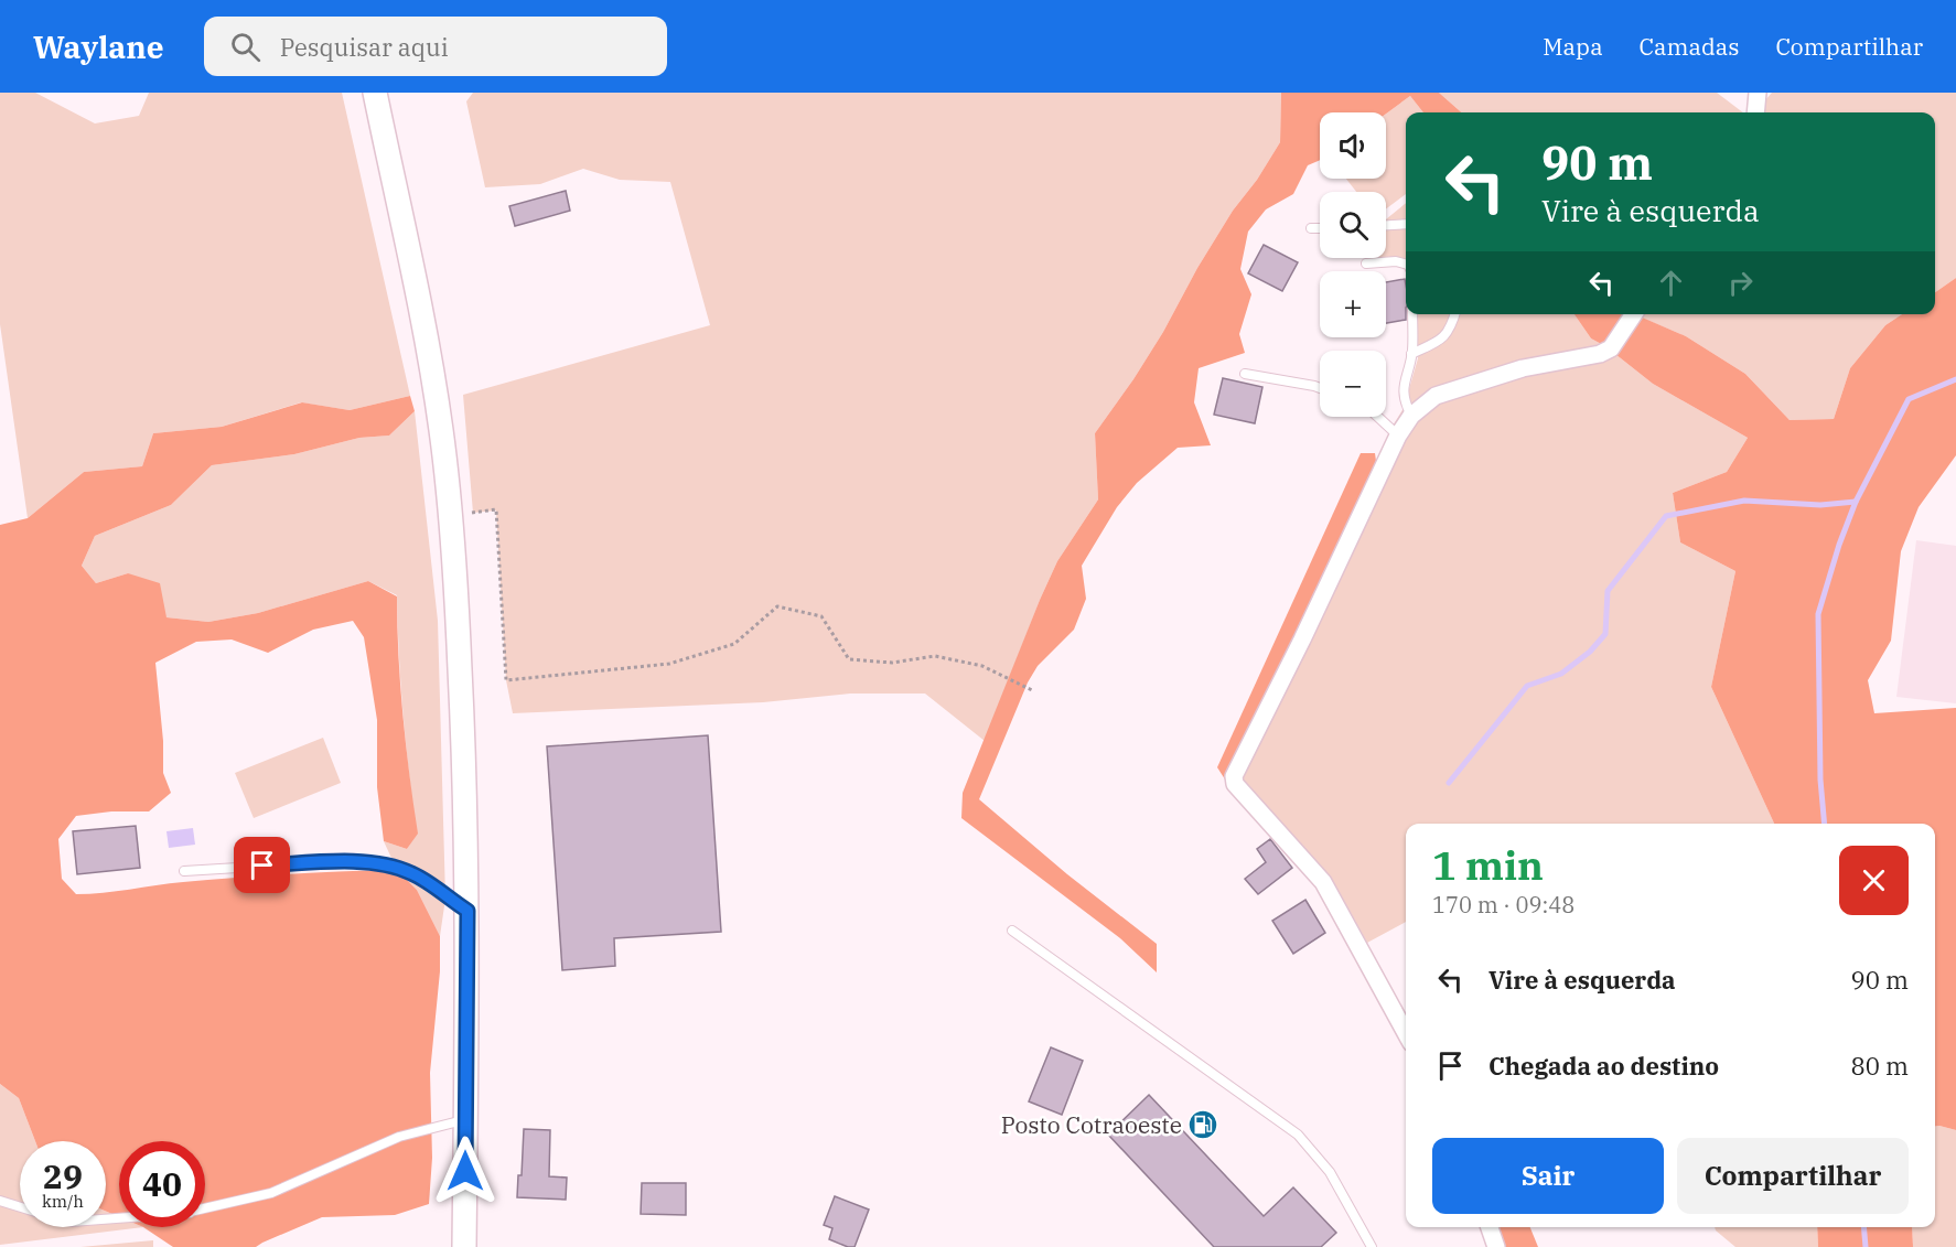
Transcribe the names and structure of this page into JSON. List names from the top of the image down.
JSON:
{
  "places": {
    "fuel station": ["Posto Cotraoeste"]
  },
  "page": {
    "header": "Waylane",
    "search": "Pesquisar aqui",
    "nav": ["Mapa", "Camadas", "Compartilhar"],
    "map_buttons": ["+", "−"],
    "turn": ["90 m", "Vire à esquerda"],
    "heading": ["1 min", "170 m · 09:48"],
    "list": [
      {
        "name": "Vire à esquerda",
        "value": "90 m"
      },
      {
        "name": "Chegada ao destino",
        "value": "80 m"
      }
    ],
    "buttons": ["Sair", "Compartilhar"],
    "speed": "29 km/h",
    "limit": "40"
  }
}
